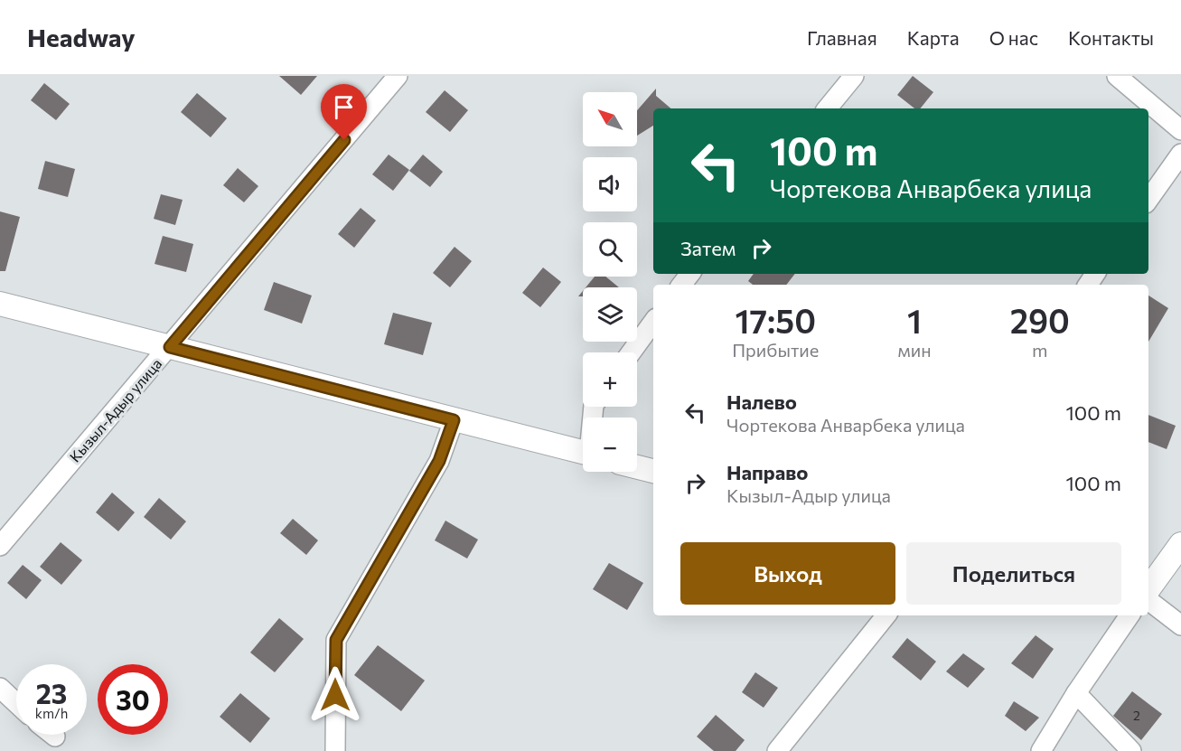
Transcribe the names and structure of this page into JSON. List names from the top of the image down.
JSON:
{
  "streets": {
    "street": ["Кызыл-Адыр улица"]
  },
  "house_numbers": ["2"],
  "north": "top left",
  "page": {
    "header": "Headway",
    "nav": [
      "Главная",
      "Карта",
      "О нас",
      "Контакты"
    ],
    "map_buttons": ["+", "−"],
    "turn": ["100 m", "Чортекова Анварбека улица"],
    "then": "Затем",
    "eta": [
      "17:50",
      "Прибытие",
      "1",
      "мин",
      "290",
      "m"
    ],
    "list": [
      {
        "name": "Налево",
        "note": "Чортекова Анварбека улица",
        "value": "100 m"
      },
      {
        "name": "Направо",
        "note": "Кызыл-Адыр улица",
        "value": "100 m"
      }
    ],
    "buttons": ["Выход", "Поделиться"],
    "speed": "23 km/h",
    "limit": "30"
  }
}
